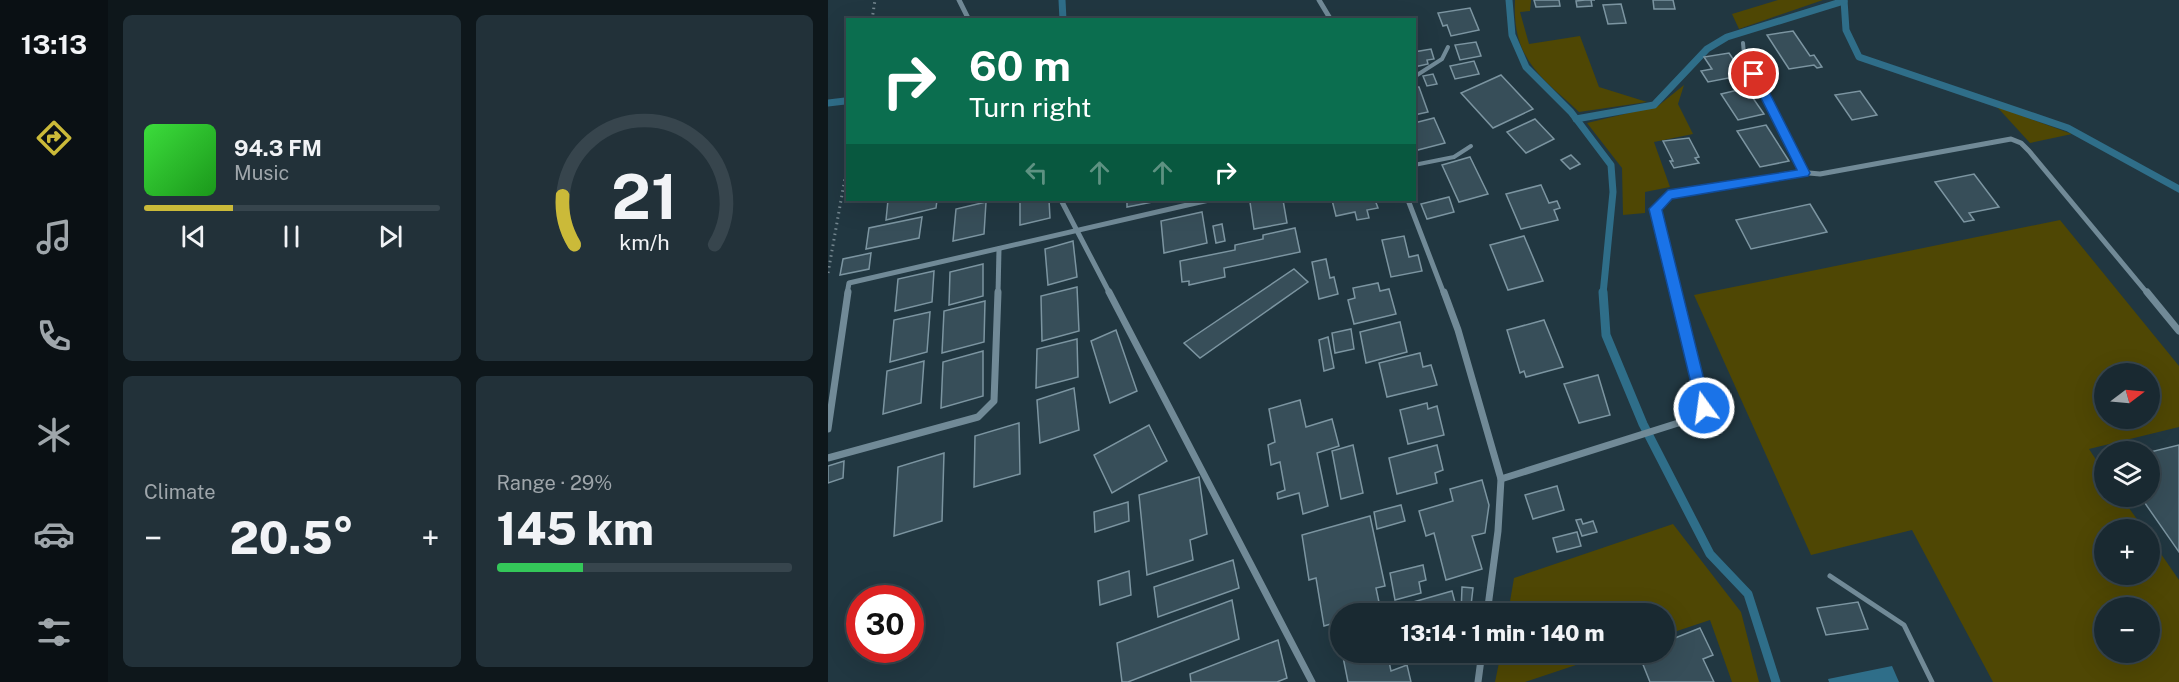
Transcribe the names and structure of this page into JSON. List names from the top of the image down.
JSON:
{
  "north": "right",
  "page": {
    "tabs": "13:13",
    "turn": ["60 m", "Turn right"],
    "song": ["94.3 FM", "Music"],
    "map_buttons": ["+", "−"],
    "tile": [
      "Climate",
      ["Range · 29%", "145 km"]
    ],
    "heat": ["−", "20.5°", "+"],
    "limit": "30",
    "trip": "13:14 · 1 min · 140 m",
    "gauge": ["21", "km/h"]
  }
}
